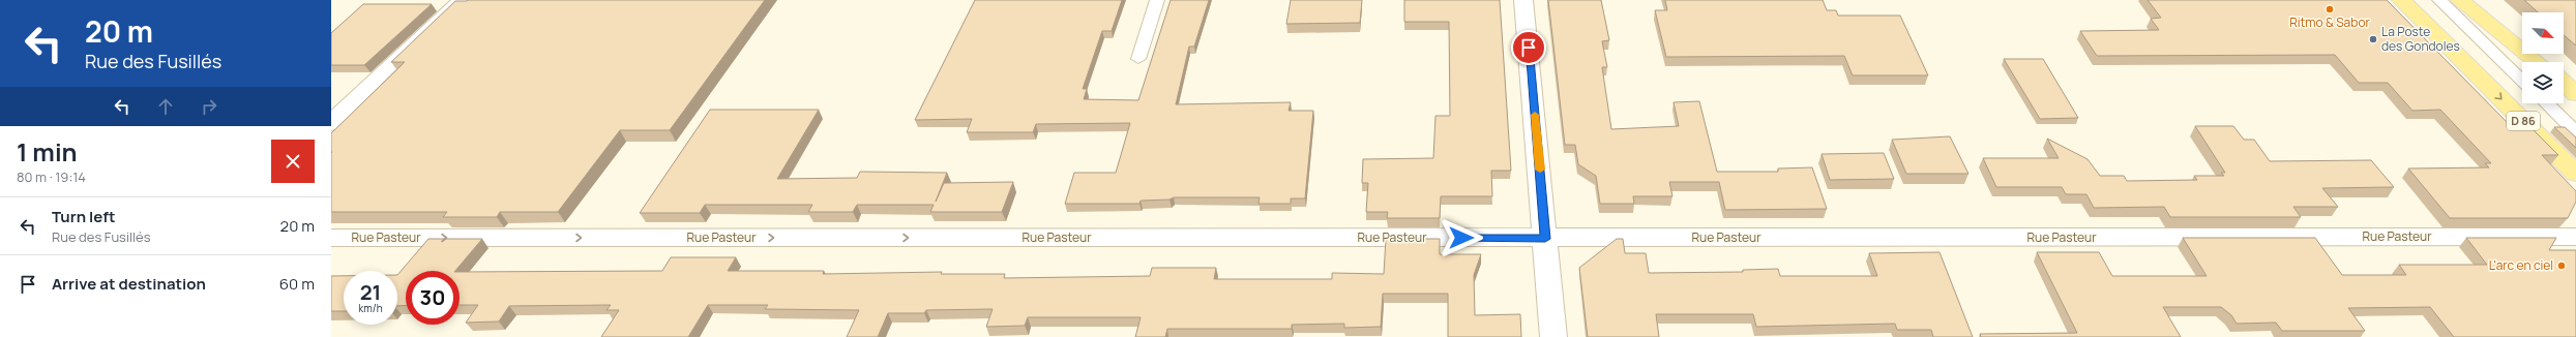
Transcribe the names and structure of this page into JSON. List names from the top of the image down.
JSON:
{
  "streets": {
    "main road": ["D 86"],
    "street": ["Rue Pasteur"]
  },
  "one_way": ["Rue Pasteur"],
  "places": ["Ritmo & Sabor", "La Poste des Gondoles", "L'arc en ciel"],
  "north": "bottom right",
  "page": {
    "turn": ["20 m", "Rue des Fusillés"],
    "heading": ["1 min", "80 m · 19:14"],
    "list": [
      {
        "name": "Turn left",
        "note": "Rue des Fusillés",
        "value": "20 m"
      },
      {
        "name": "Arrive at destination",
        "value": "60 m"
      }
    ],
    "speed": "21 km/h",
    "limit": "30"
  }
}
